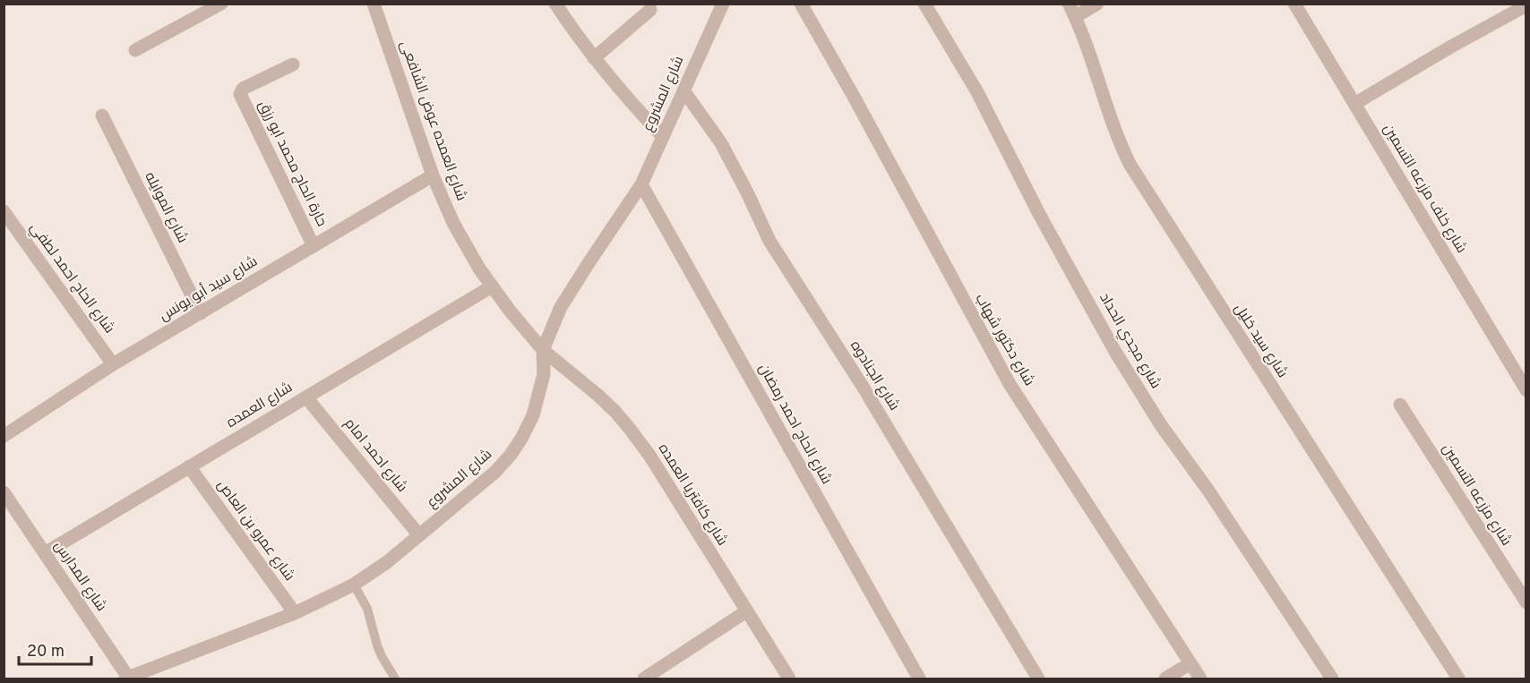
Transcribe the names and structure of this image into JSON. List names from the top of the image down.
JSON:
{
  "streets": {
    "street": [
      "شارع المشروع",
      "شارع العمده عوض الشافعى",
      "حارة الحاج محمد ابو رزق",
      "شارع خلف مزرعه التسمين",
      "شارع الموايله",
      "شارع الحاج احمد لطفي",
      "شارع سيد أبو يونس",
      "شارع دكتور شهاب",
      "شارع مجدي الحداد",
      "شارع سيد خليل",
      "شارع الجنادوه",
      "شارع العمده",
      "شارع الحاج احمد رمضان",
      "شارع احمد امام",
      "شارع كافتريا العمده",
      "شارع مزرعه التسمين",
      "شارع عمرو بن العاص",
      "شارع المدارس"
    ]
  },
  "crossings": [
    ["شارع المشروع", "شارع العمده عوض الشافعى"],
    ["شارع المشروع", "شارع الجنادوه"],
    ["شارع المشروع", "شارع الحاج احمد رمضان"],
    ["شارع المشروع", "شارع احمد امام"],
    ["شارع المشروع", "شارع كافتريا العمده"],
    ["شارع المشروع", "شارع عمرو بن العاص"],
    ["شارع المشروع", "شارع المدارس"],
    ["شارع العمده عوض الشافعى", "شارع سيد أبو يونس"],
    ["شارع العمده عوض الشافعى", "شارع العمده"],
    ["شارع العمده عوض الشافعى", "شارع كافتريا العمده"],
    ["حارة الحاج محمد ابو رزق", "شارع سيد أبو يونس"],
    ["شارع الموايله", "شارع سيد أبو يونس"],
    ["شارع الحاج احمد لطفي", "شارع سيد أبو يونس"],
    ["شارع العمده", "شارع احمد امام"],
    ["شارع العمده", "شارع عمرو بن العاص"],
    ["شارع العمده", "شارع المدارس"]
  ],
  "scale_bar": "20 m"
}
